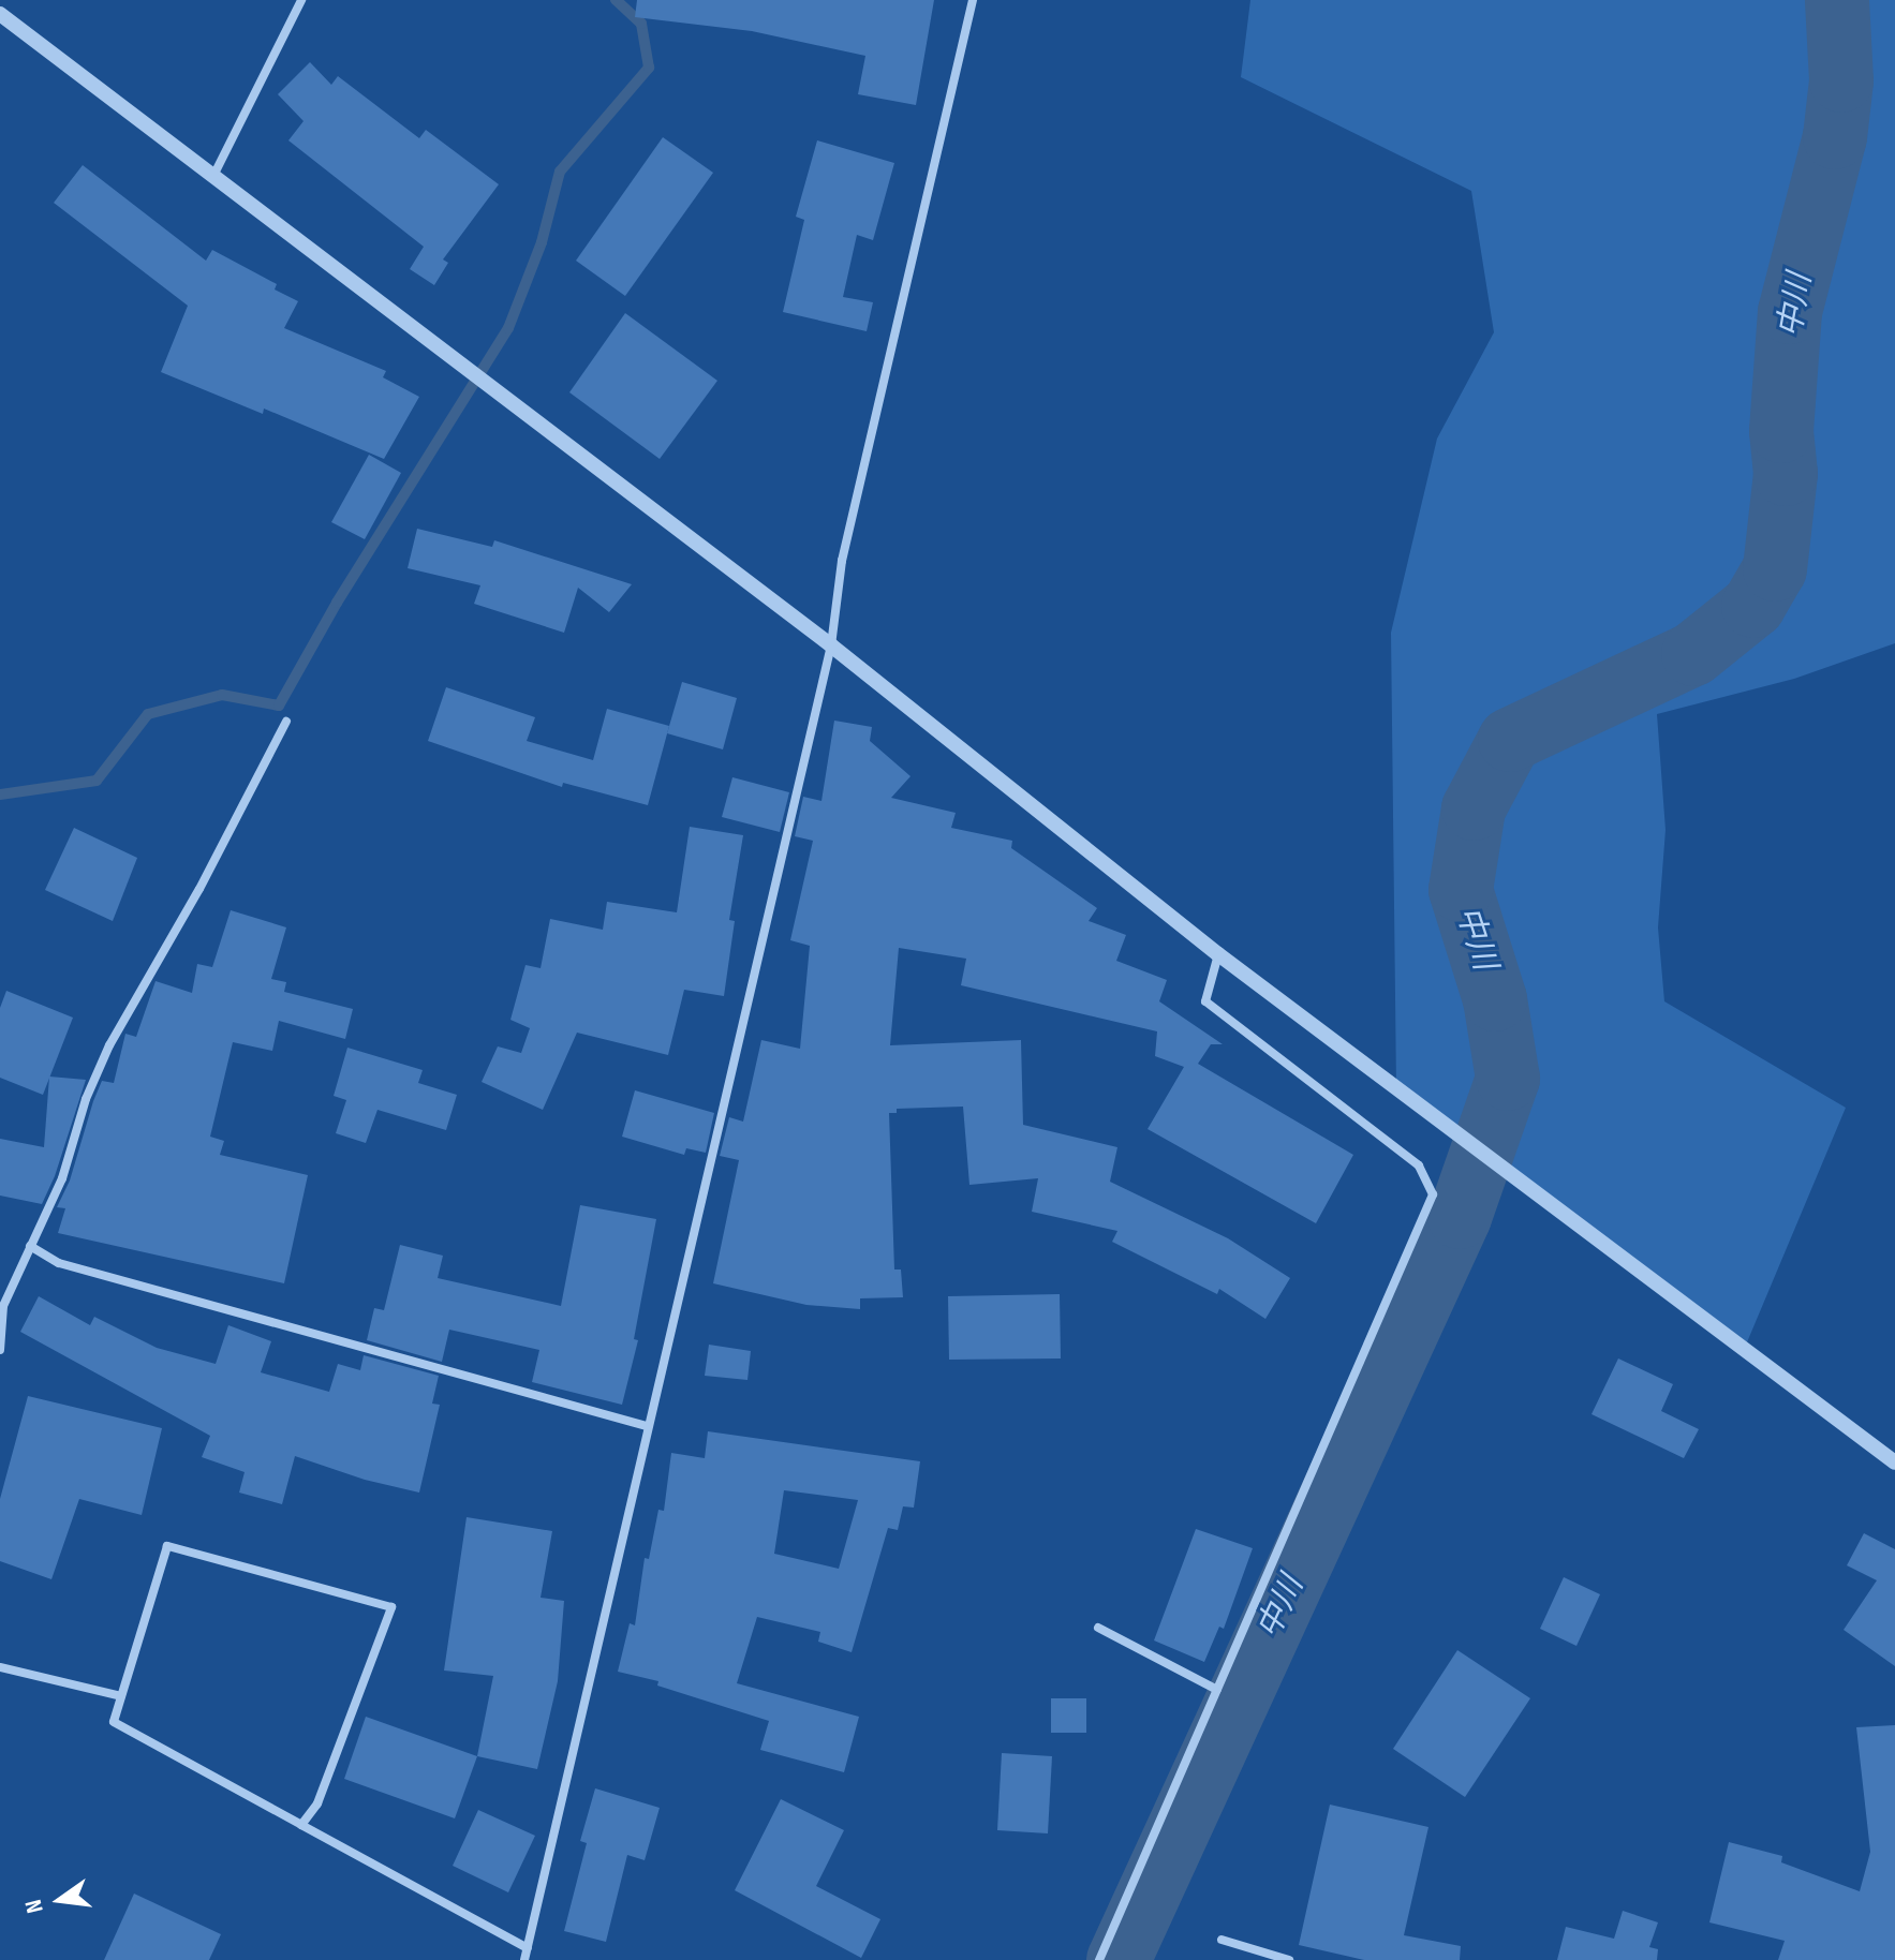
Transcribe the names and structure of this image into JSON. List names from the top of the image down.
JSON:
{
  "water": ["中川"],
  "north": "left"
}
